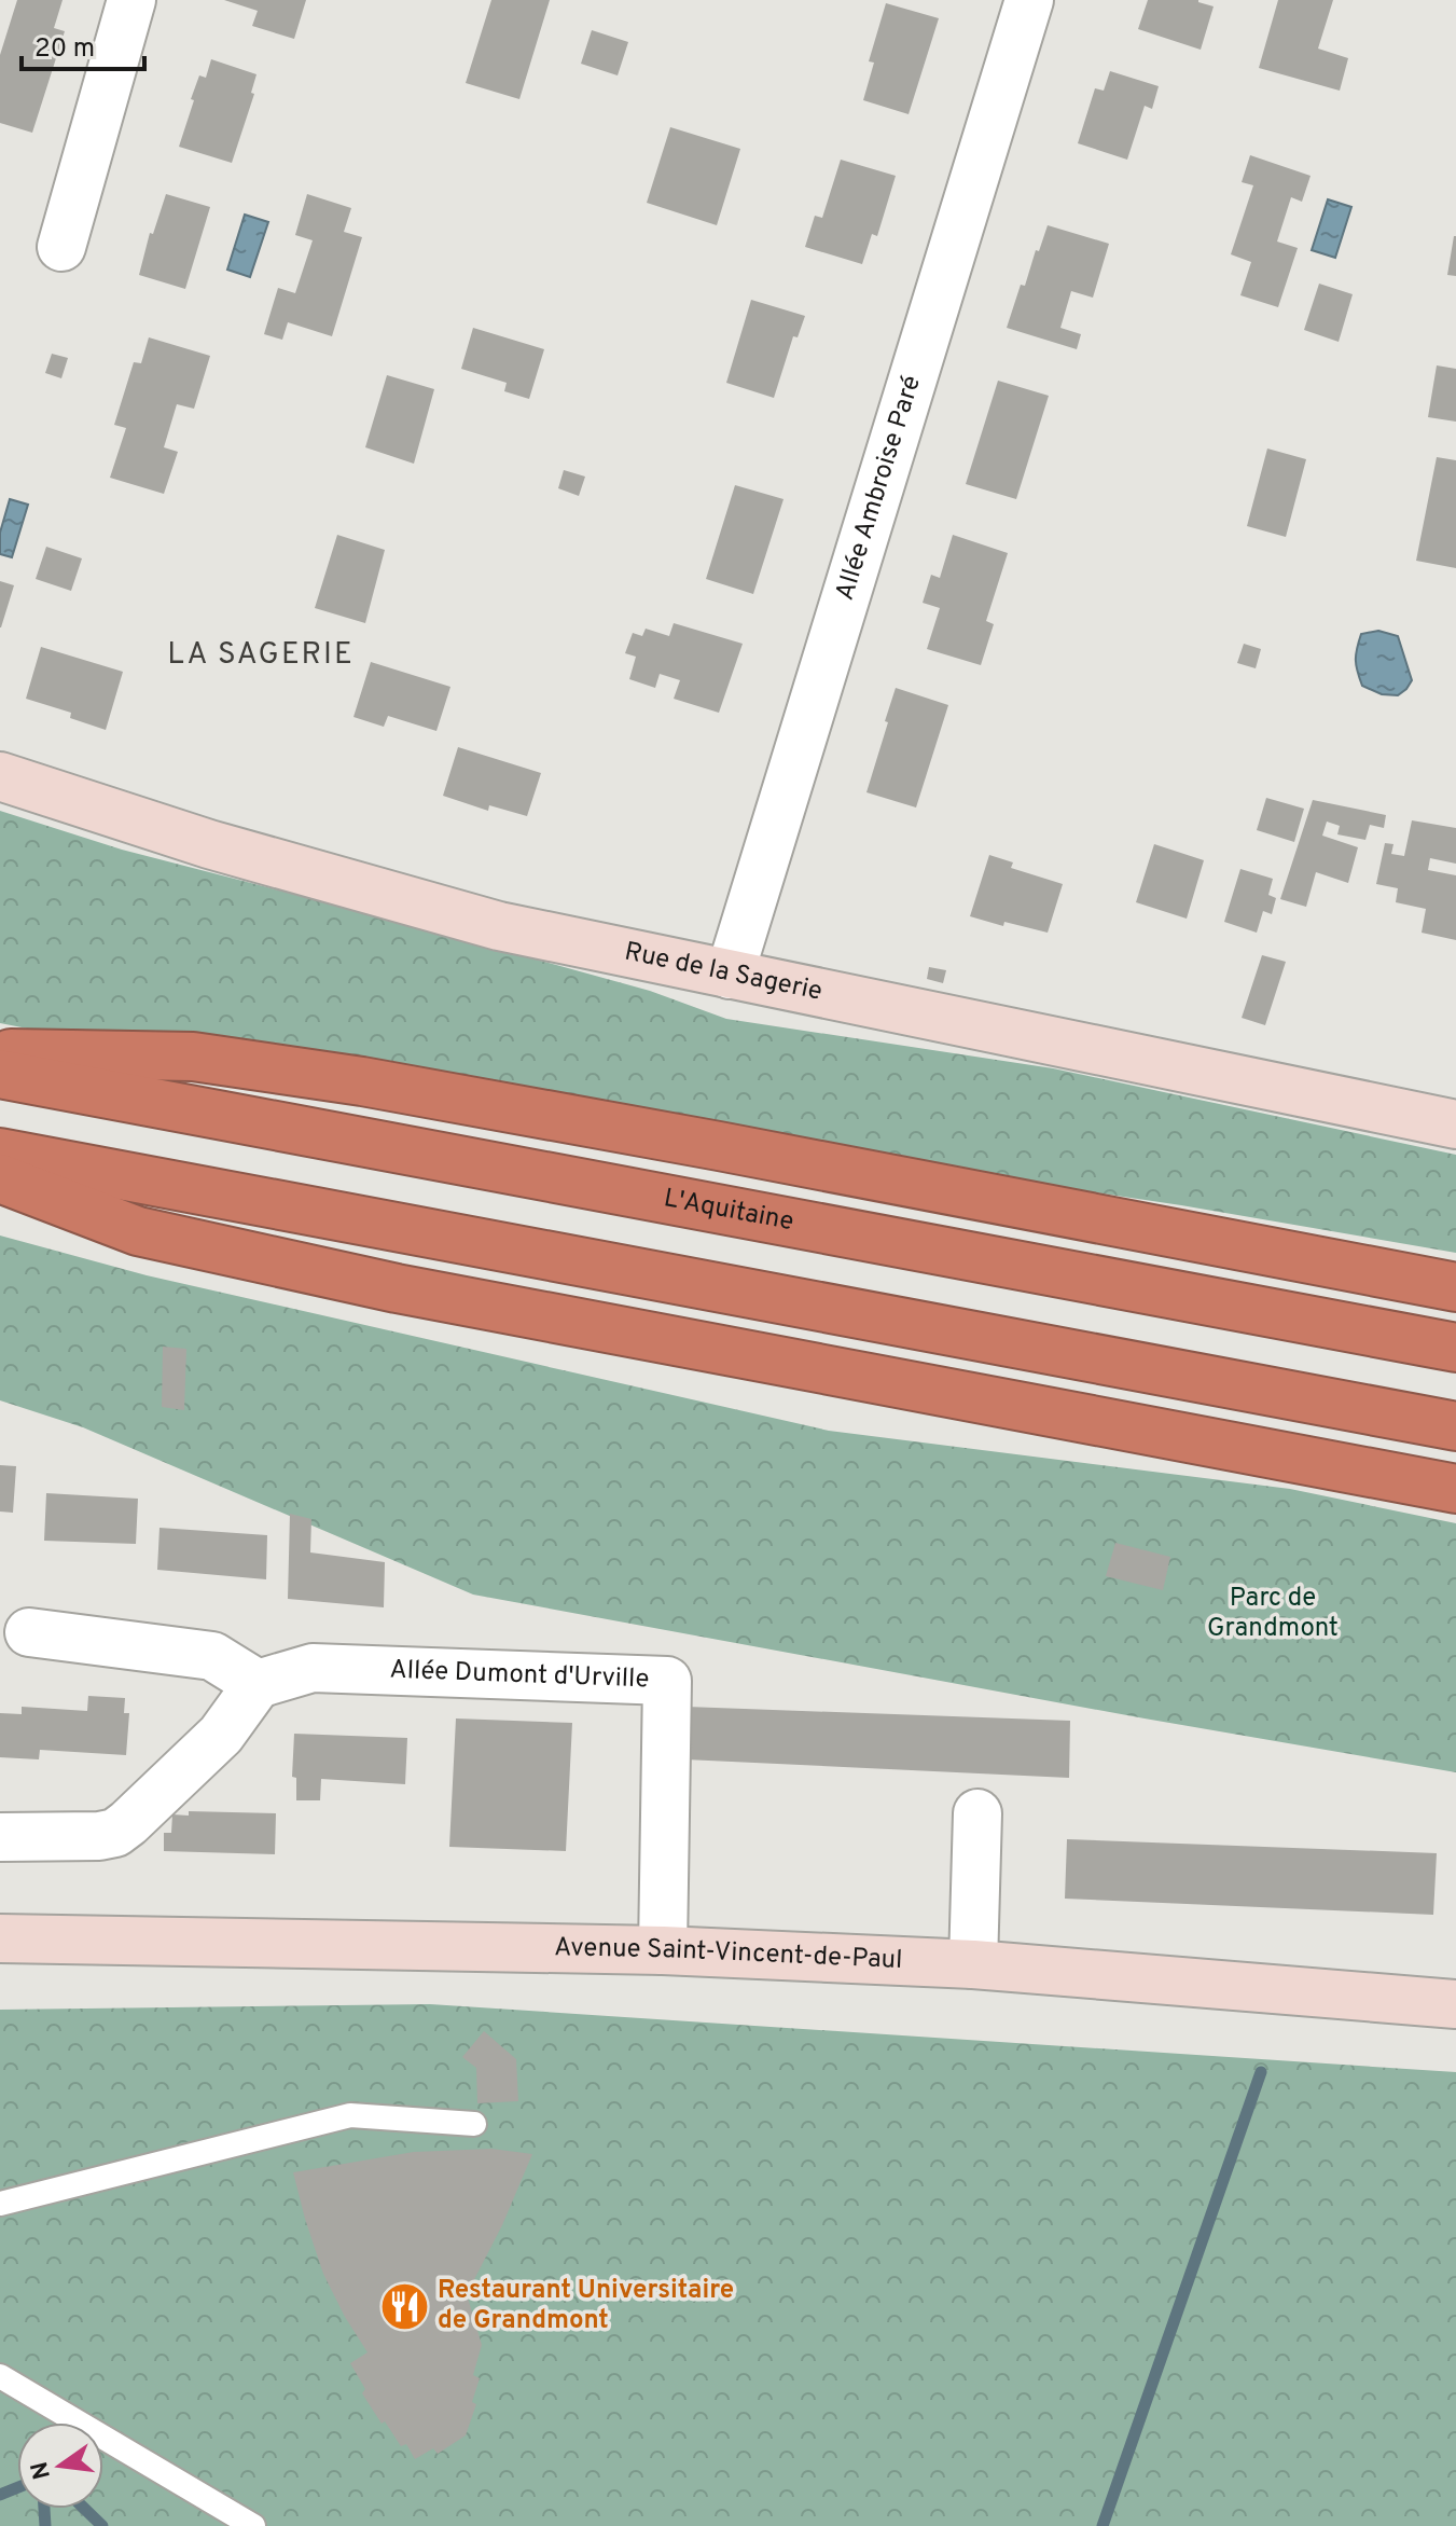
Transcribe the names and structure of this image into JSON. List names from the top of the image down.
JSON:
{
  "streets": {
    "highway": ["L'Aquitaine"],
    "street": [
      "Allée Ambroise Paré",
      "Rue de la Sagerie",
      "Allée Dumont d'Urville",
      "Avenue Saint-Vincent-de-Paul"
    ]
  },
  "crossings": [
    ["Allée Ambroise Paré", "Rue de la Sagerie"],
    ["Allée Dumont d'Urville", "Avenue Saint-Vincent-de-Paul"]
  ],
  "districts": ["LA SAGERIE"],
  "parks": ["Parc de Grandmont"],
  "places": {
    "restaurant": ["Restaurant Universitaire de Grandmont"]
  },
  "scale_bar": "20 m",
  "north": "left"
}
